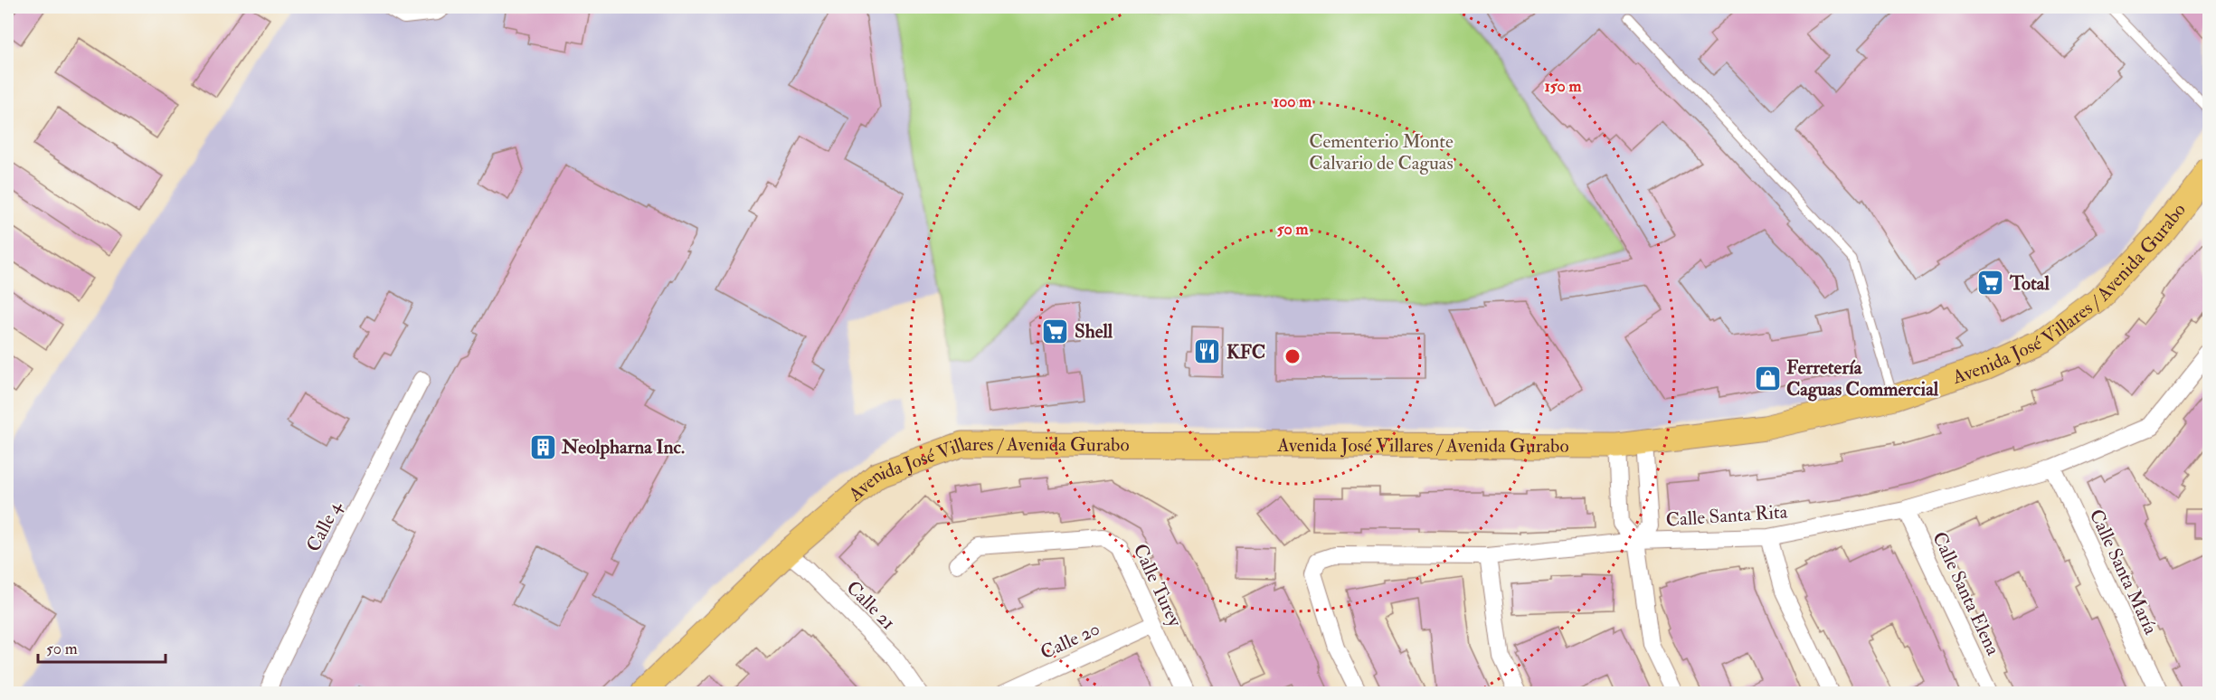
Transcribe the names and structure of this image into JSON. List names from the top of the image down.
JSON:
{
  "streets": {
    "main road": ["Avenida José Villares / Avenida Gurabo"],
    "street": [
      "Calle Santa Rita",
      "Calle 4",
      "Calle Santa María",
      "Calle Turey",
      "Calle Santa Elena",
      "Calle 21",
      "Calle 20"
    ]
  },
  "crossings": [
    ["Avenida José Villares / Avenida Gurabo", "Calle 21"],
    ["Calle Santa Rita", "Calle Santa María"],
    ["Calle Santa Rita", "Calle Santa Elena"],
    ["Calle Turey", "Calle 20"]
  ],
  "parks": ["Cementerio Monte Calvario de Caguas"],
  "places": {
    "supermarket": ["Total", "Shell"],
    "restaurant": ["KFC"],
    "shop": ["Ferretería Caguas Commercial"],
    "building": ["Neolpharna Inc."]
  },
  "scale_bar": "50 m",
  "rings": ["150 m", "100 m", "50 m"]
}
